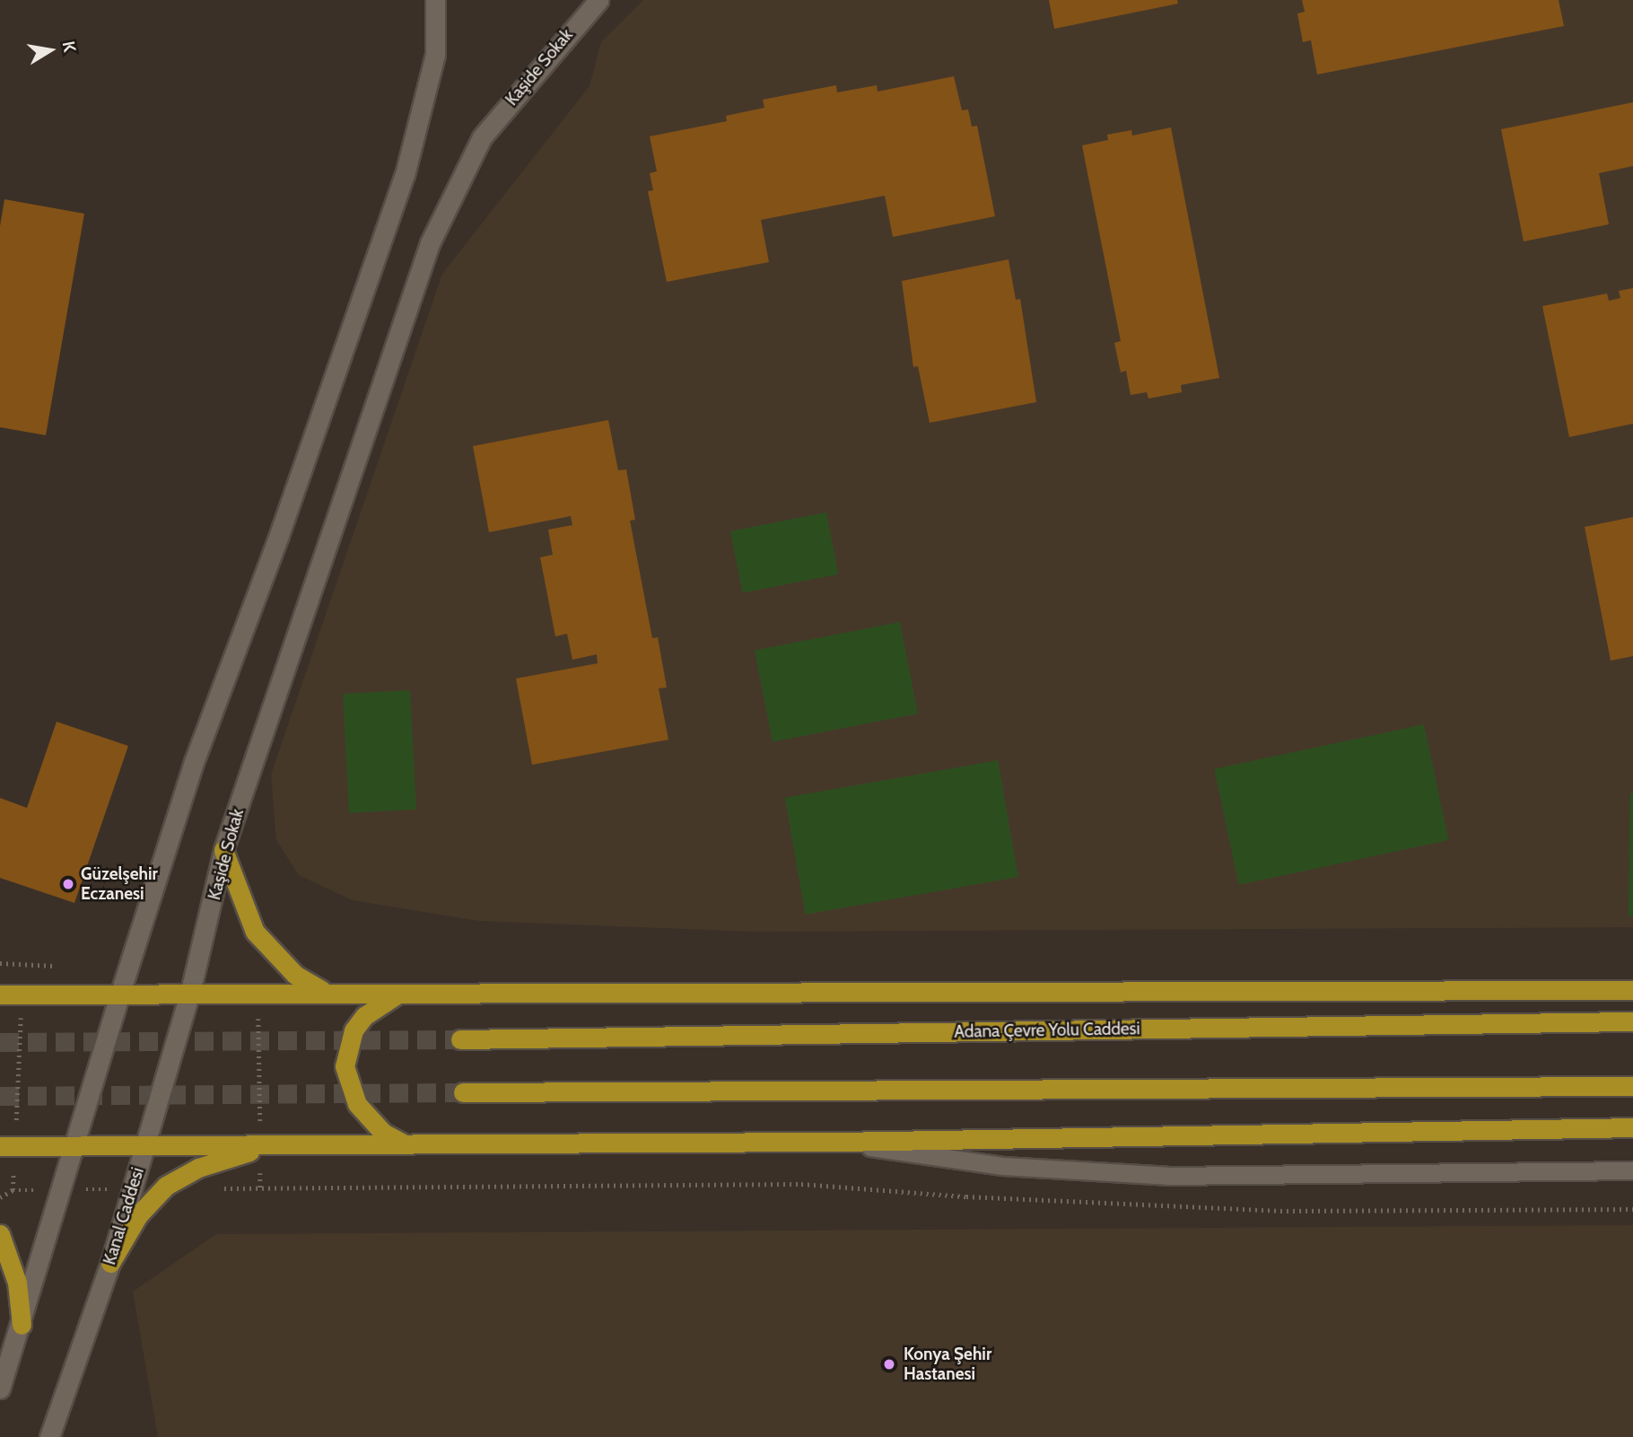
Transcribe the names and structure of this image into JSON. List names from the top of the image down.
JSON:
{
  "streets": {
    "highway": ["Adana Çevre Yolu Caddesi"],
    "street": ["Kaşide Sokak", "Kanal Caddesi"]
  },
  "crossings": [
    ["Kaşide Sokak", "Kanal Caddesi"]
  ],
  "places": ["Güzelşehir Eczanesi", "Konya Şehir Hastanesi"],
  "north": "right"
}
